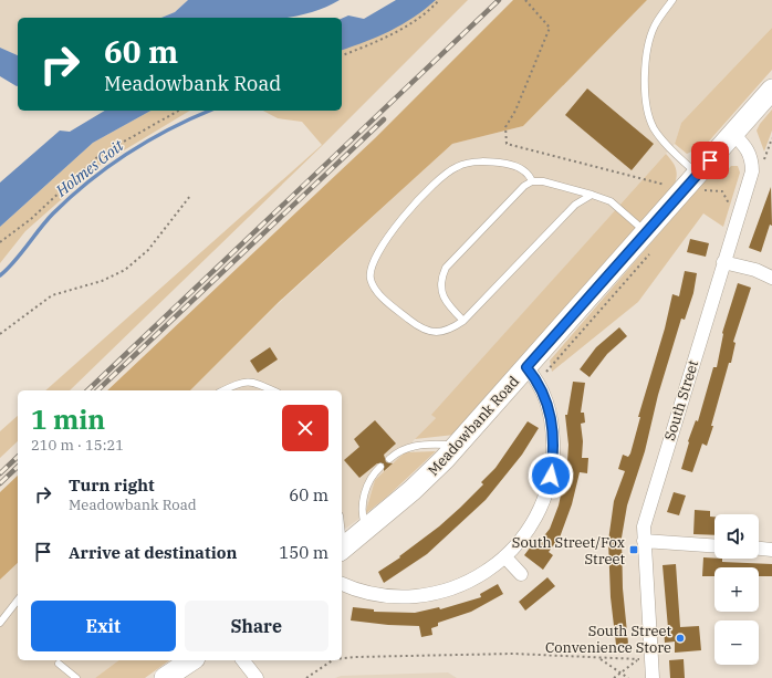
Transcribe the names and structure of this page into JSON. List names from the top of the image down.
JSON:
{
  "streets": {
    "main road": ["Meadowbank Road"],
    "street": ["South Street"]
  },
  "crossings": [
    ["South Street", "Meadowbank Road"]
  ],
  "water": ["Holmes Goit"],
  "places": {
    "transit": ["South Street/Fox Street"],
    "other": ["South Street Convenience Store"]
  },
  "page": {
    "turn": ["60 m", "Meadowbank Road"],
    "heading": ["1 min", "210 m · 15:21"],
    "list": [
      {
        "name": "Turn right",
        "note": "Meadowbank Road",
        "value": "60 m"
      },
      {
        "name": "Arrive at destination",
        "value": "150 m"
      }
    ],
    "map_buttons": ["+", "−"],
    "buttons": ["Exit", "Share"]
  }
}
